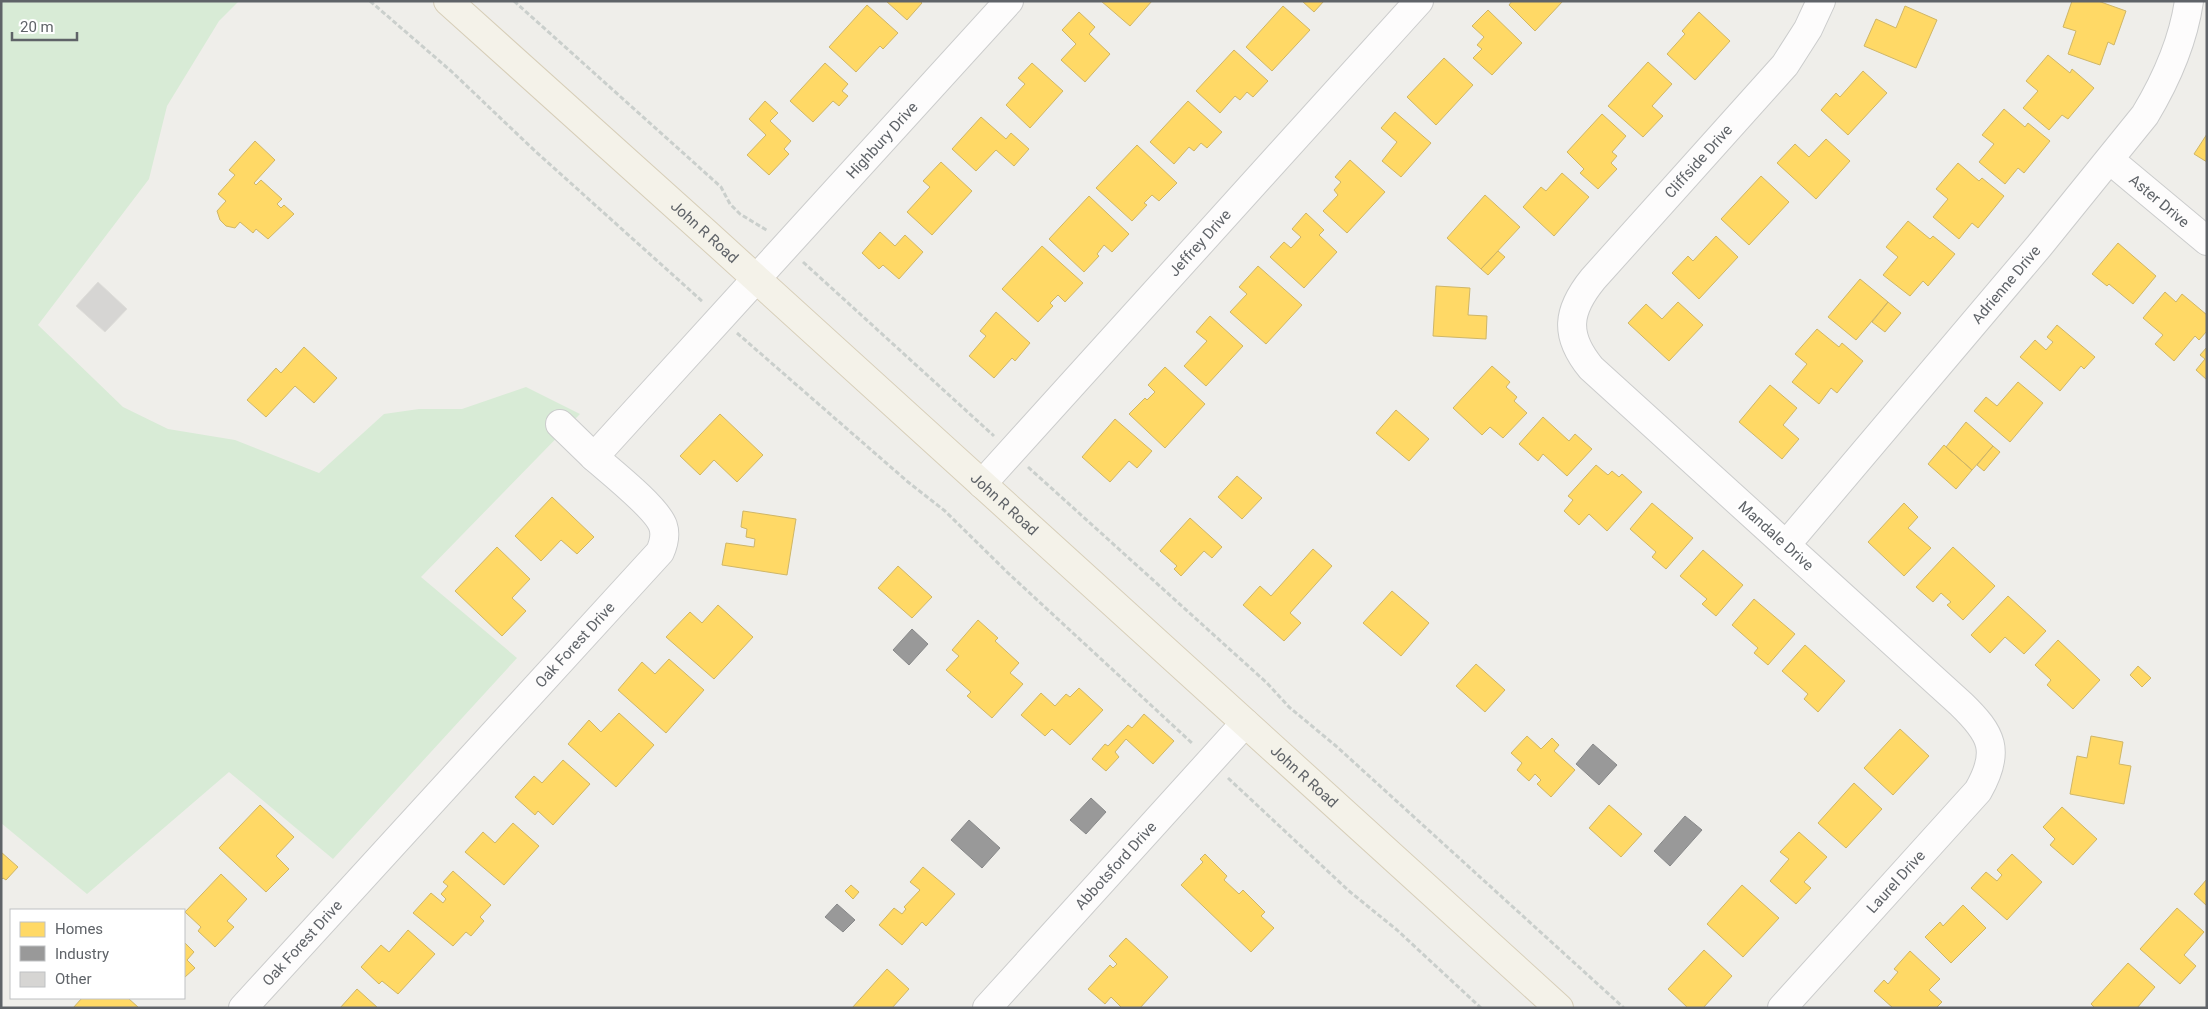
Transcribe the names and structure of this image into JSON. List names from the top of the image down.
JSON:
{
  "streets": {
    "main road": ["John R Road"],
    "street": [
      "Highbury Drive",
      "Cliffside Drive",
      "Aster Drive",
      "Jeffrey Drive",
      "Adrienne Drive",
      "Mandale Drive",
      "Oak Forest Drive",
      "Abbotsford Drive",
      "Laurel Drive"
    ]
  },
  "crossings": [
    ["Highbury Drive", "John R Road"],
    ["Cliffside Drive", "Mandale Drive"],
    ["Aster Drive", "Adrienne Drive"],
    ["John R Road", "Jeffrey Drive"],
    ["John R Road", "Abbotsford Drive"],
    ["Adrienne Drive", "Mandale Drive"],
    ["Mandale Drive", "Laurel Drive"]
  ],
  "legend": ["Homes", "Industry", "Other"],
  "scale_bar": "20 m"
}
